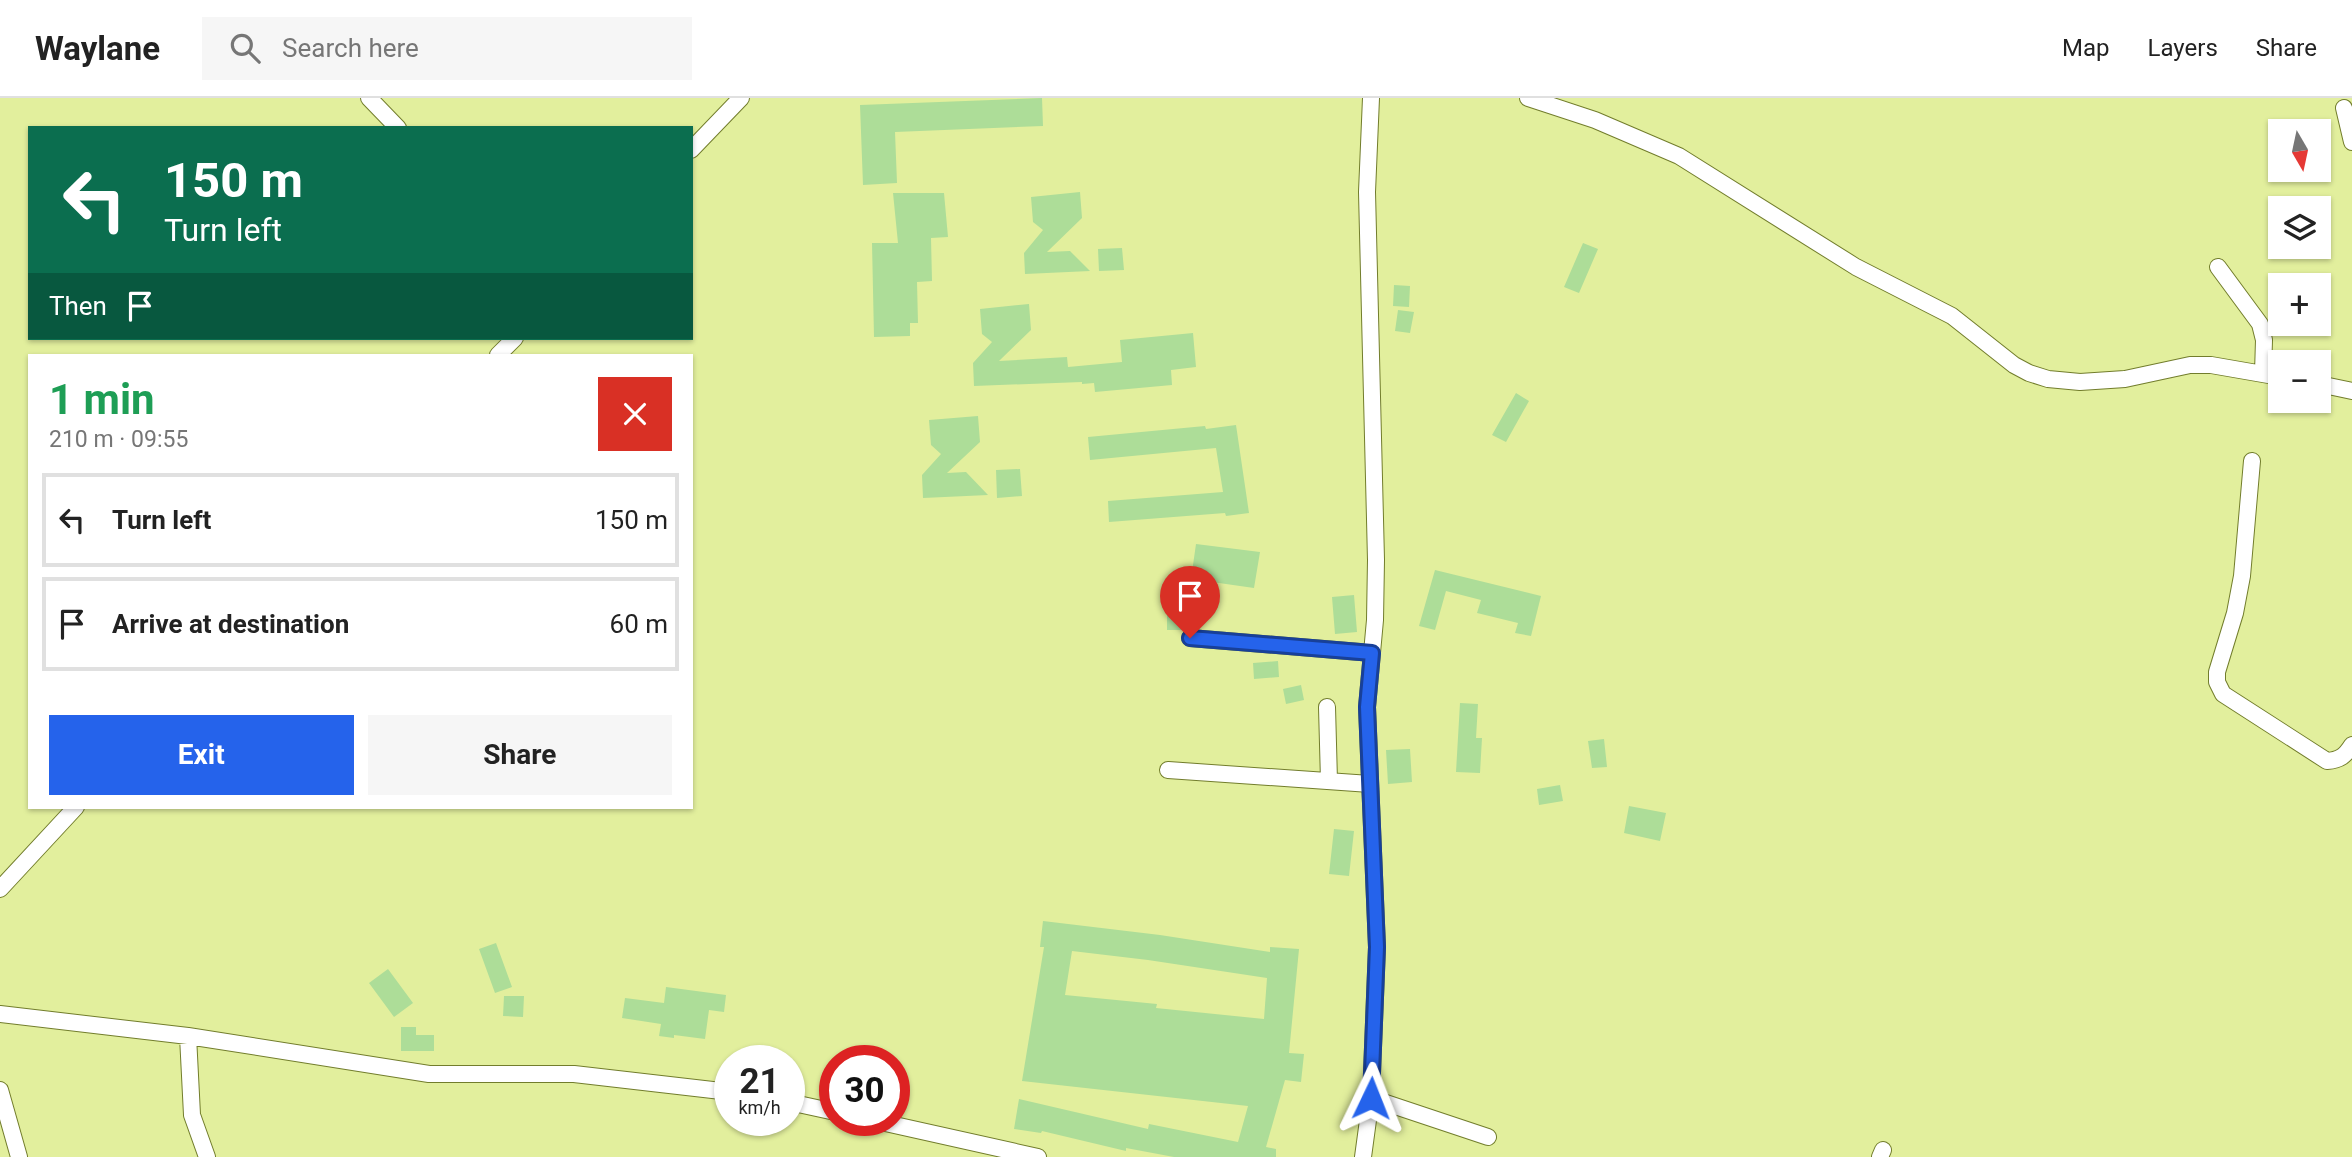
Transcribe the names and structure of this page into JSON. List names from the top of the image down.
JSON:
{
  "north": "bottom",
  "page": {
    "header": "Waylane",
    "search": "Search here",
    "nav": ["Map", "Layers", "Share"],
    "map_buttons": ["+", "−"],
    "turn": ["150 m", "Turn left"],
    "then": "Then",
    "heading": ["1 min", "210 m · 09:55"],
    "list": [
      {
        "name": "Turn left",
        "value": "150 m"
      },
      {
        "name": "Arrive at destination",
        "value": "60 m"
      }
    ],
    "buttons": ["Exit", "Share"],
    "speed": "21 km/h",
    "limit": "30"
  }
}
